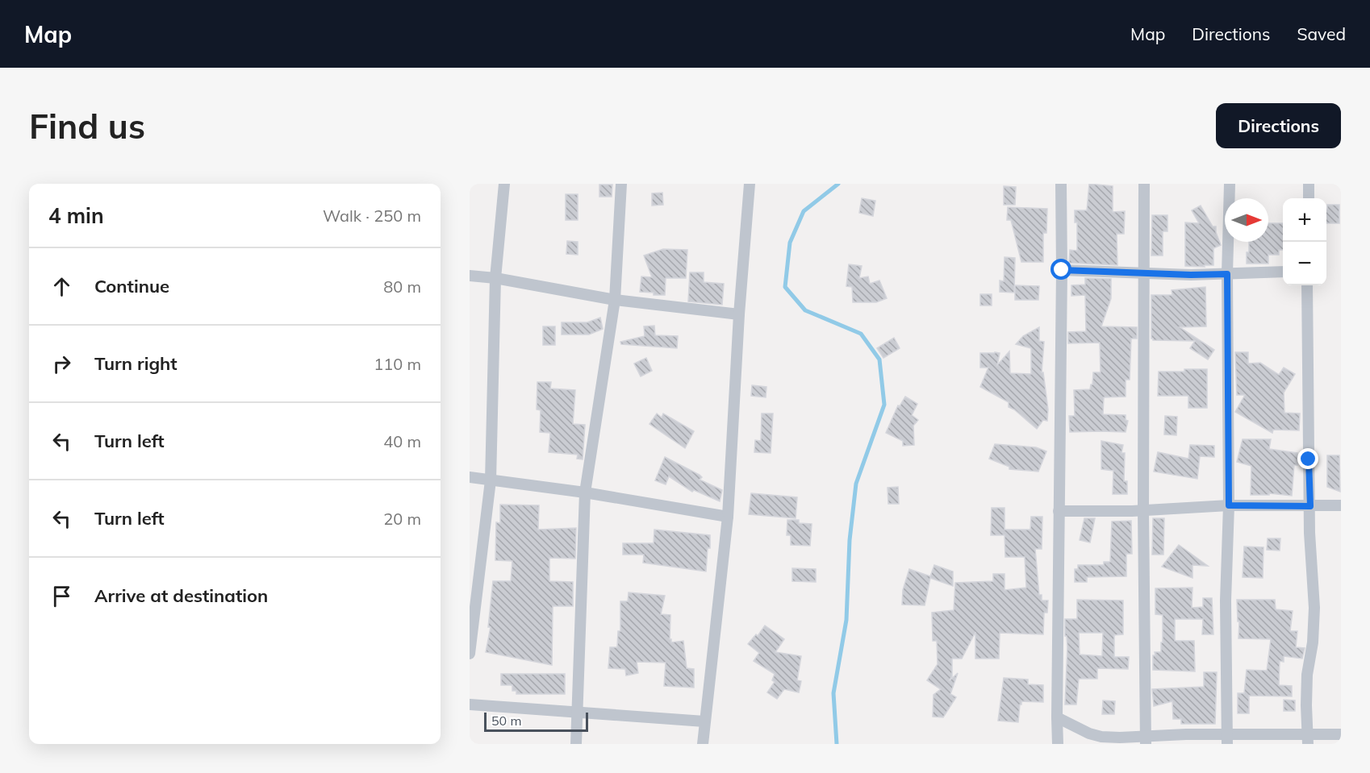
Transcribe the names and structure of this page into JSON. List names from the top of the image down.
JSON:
{
  "scale_bar": "50 m",
  "north": "right",
  "page": {
    "header": "Map",
    "nav": ["Map", "Directions", "Saved"],
    "buttons": "Directions",
    "title": "Find us",
    "heading": ["4 min", "Walk · 250 m"],
    "map_buttons": ["+", "−"],
    "list": [
      ["Continue", "80 m"],
      ["Turn right", "110 m"],
      ["Turn left", "40 m"],
      ["Turn left", "20 m"],
      "Arrive at destination"
    ],
    "scale": "50 m"
  }
}
